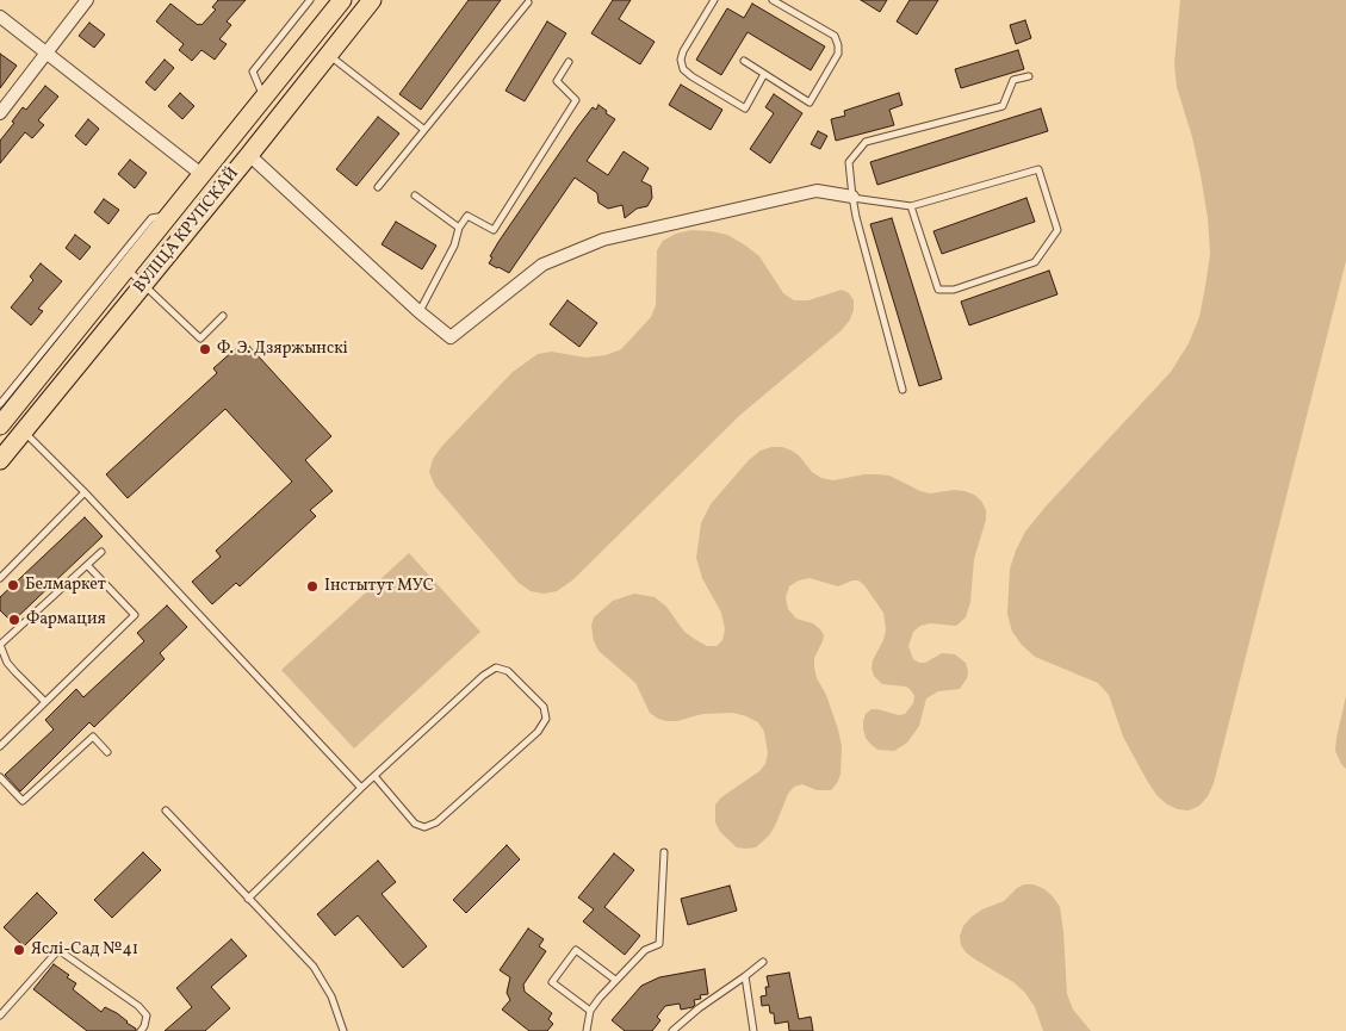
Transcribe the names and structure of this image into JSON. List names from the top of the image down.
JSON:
{
  "streets": {
    "main road": ["ВУЛІЦА КРУПСКАЙ"]
  },
  "places": [
    "Ф. Э. Дзяржынскі",
    "Белмаркет",
    "Інстытут МУС",
    "Фармация",
    "Яслі-Сад №41"
  ]
}
